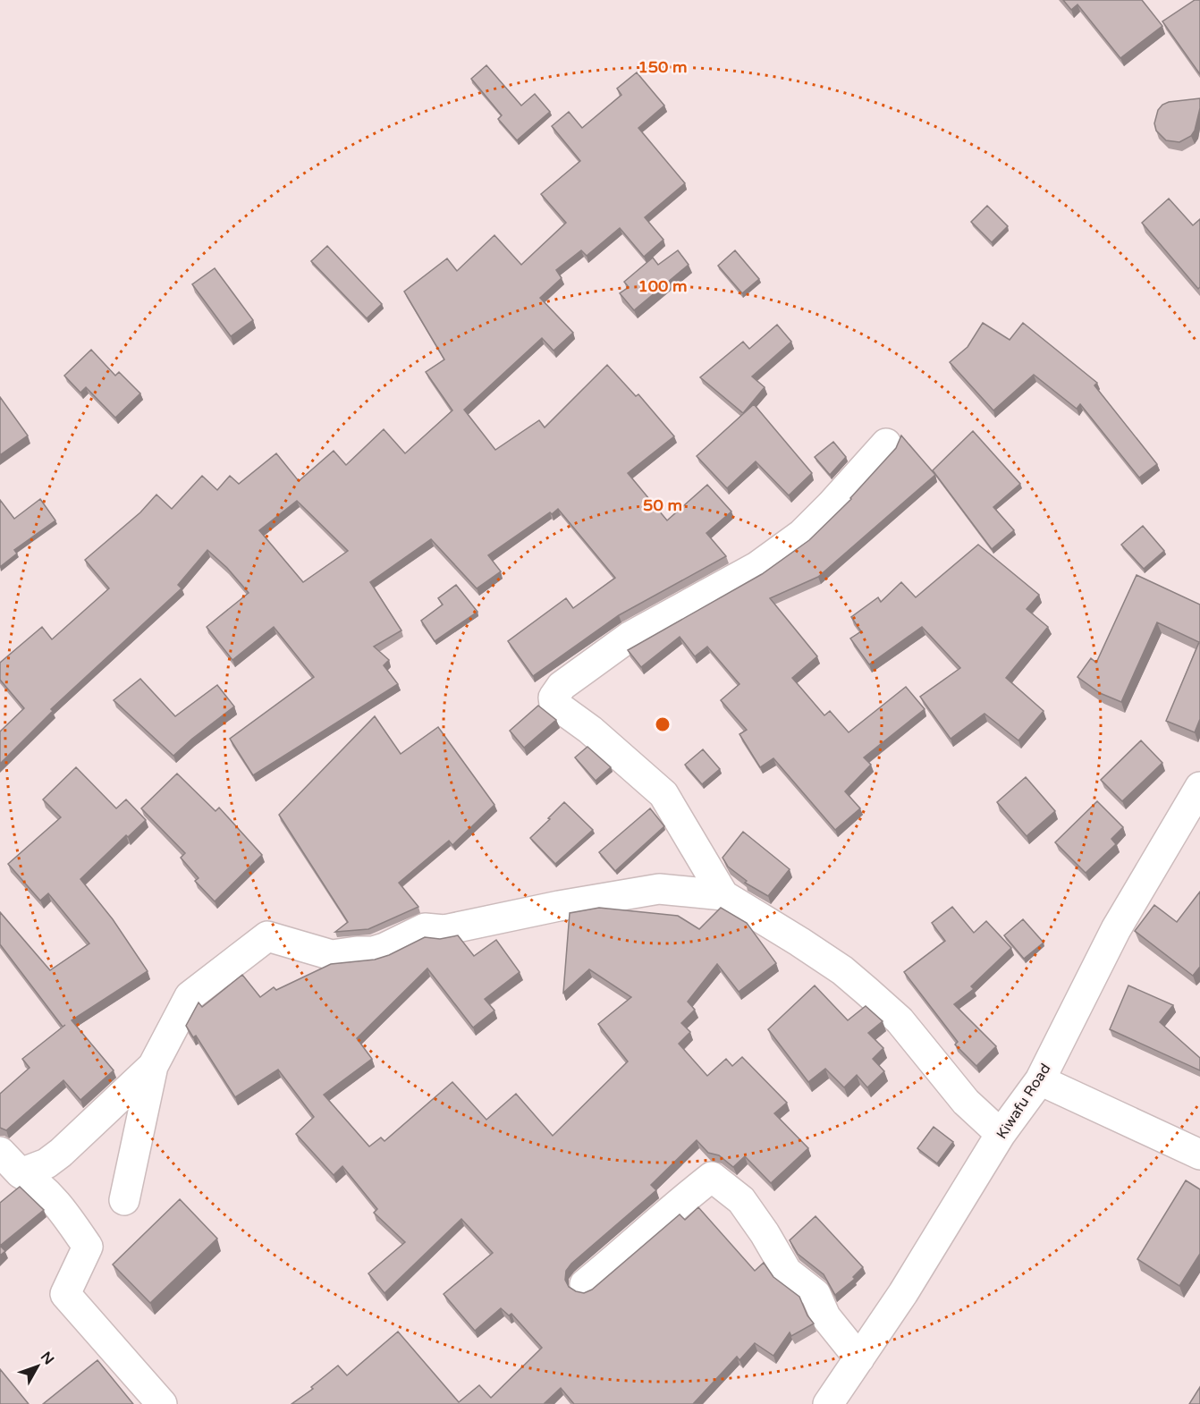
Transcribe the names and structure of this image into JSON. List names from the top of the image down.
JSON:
{
  "streets": {
    "street": ["Kiwafu Road"]
  },
  "north": "top right",
  "rings": ["150 m", "100 m", "50 m"]
}
